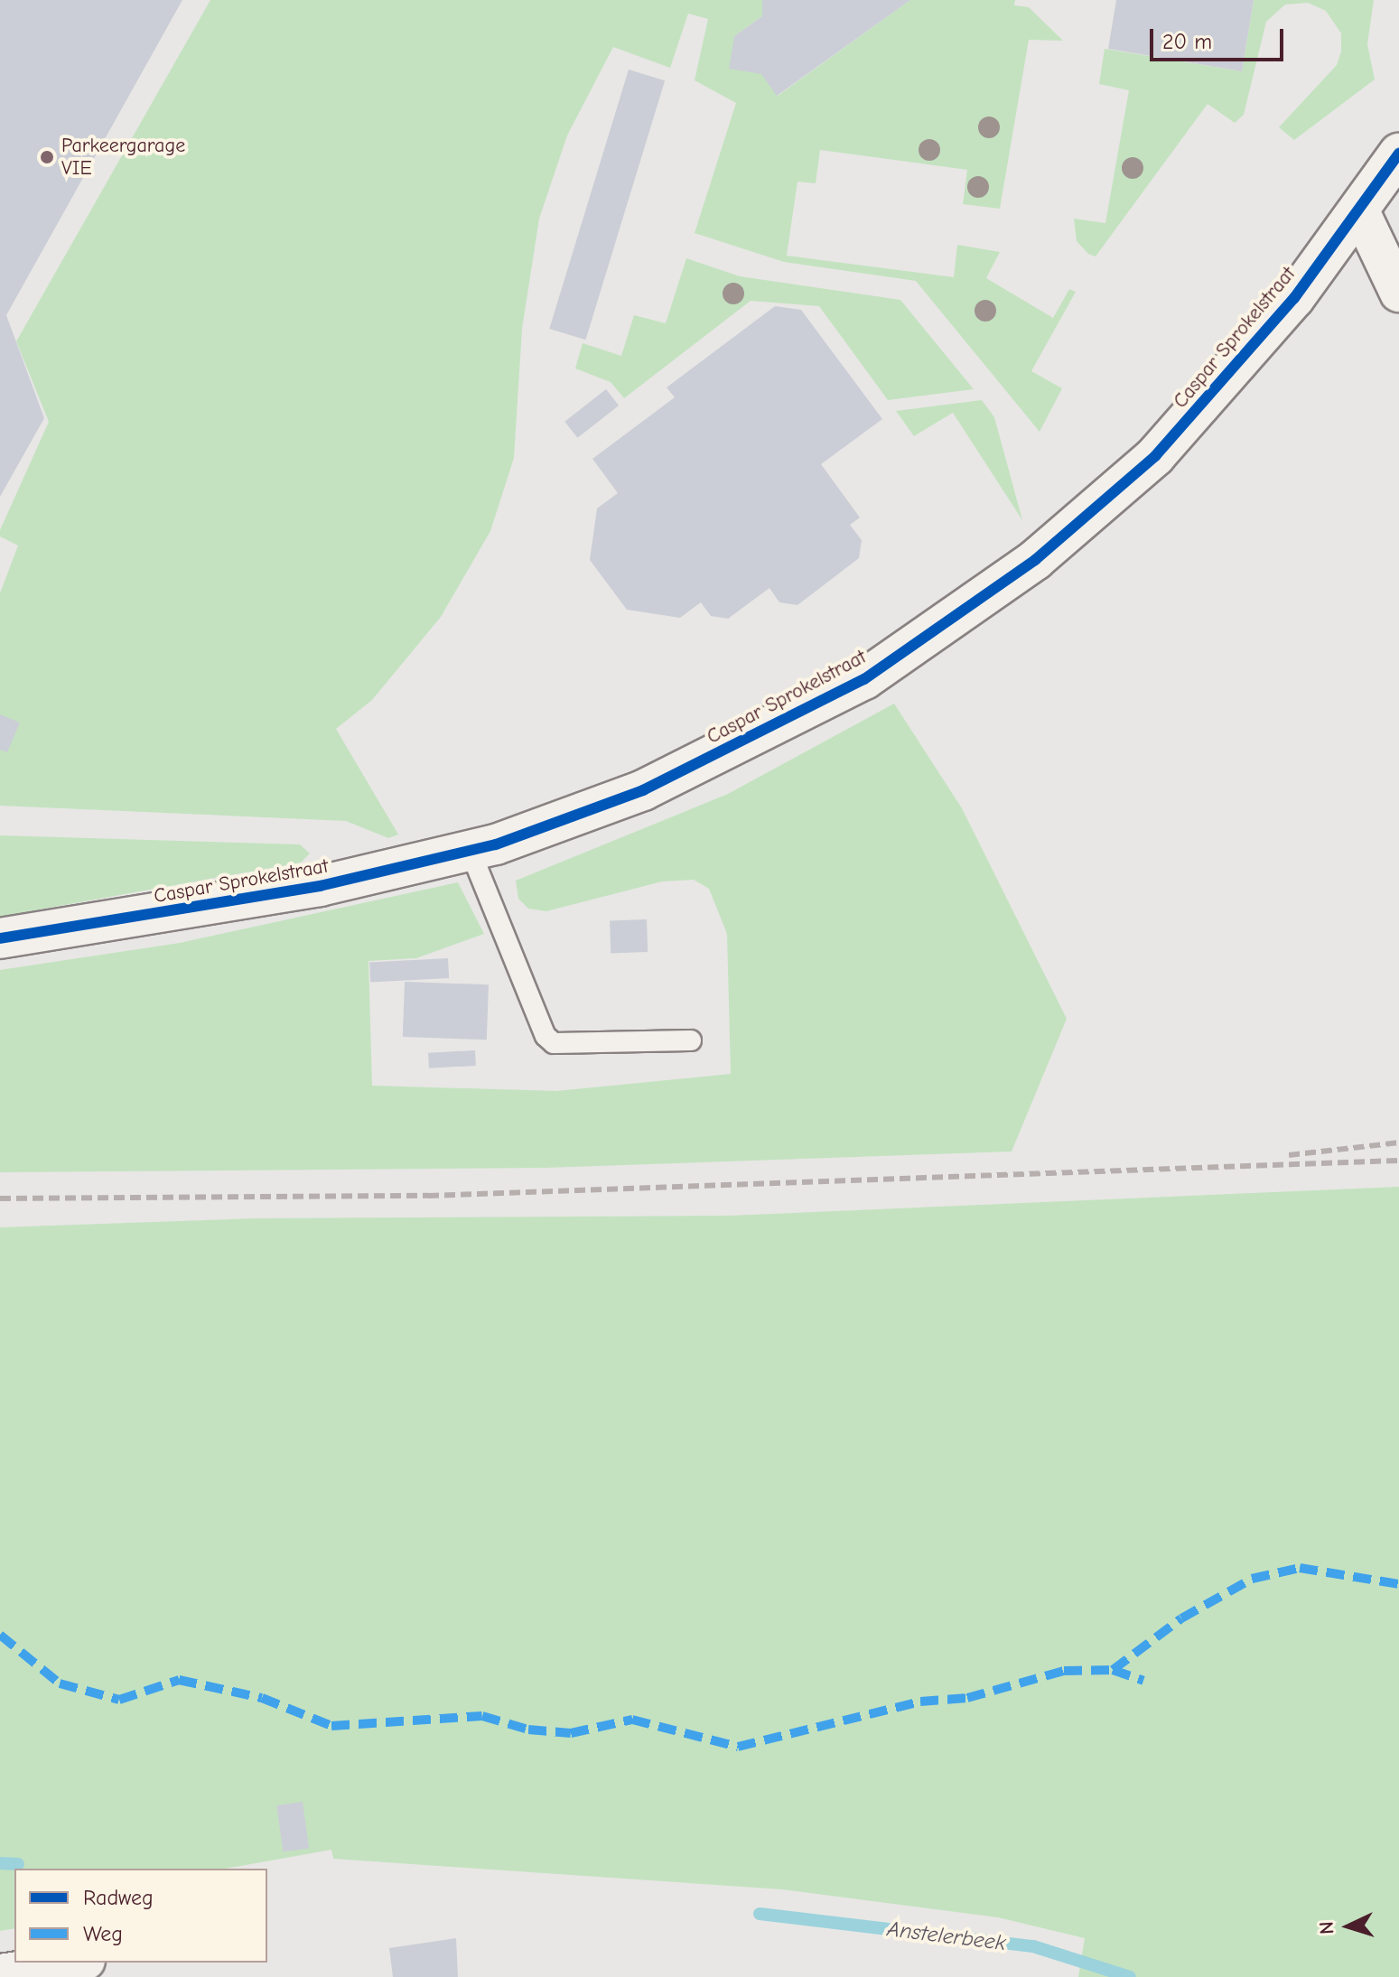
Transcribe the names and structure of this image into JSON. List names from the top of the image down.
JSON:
{
  "streets": {
    "main road": ["Caspar Sprokelstraat"]
  },
  "water": ["Anstelerbeek"],
  "places": ["Parkeergarage VIE"],
  "legend": ["Radweg", "Weg"],
  "scale_bar": "20 m",
  "north": "left"
}
